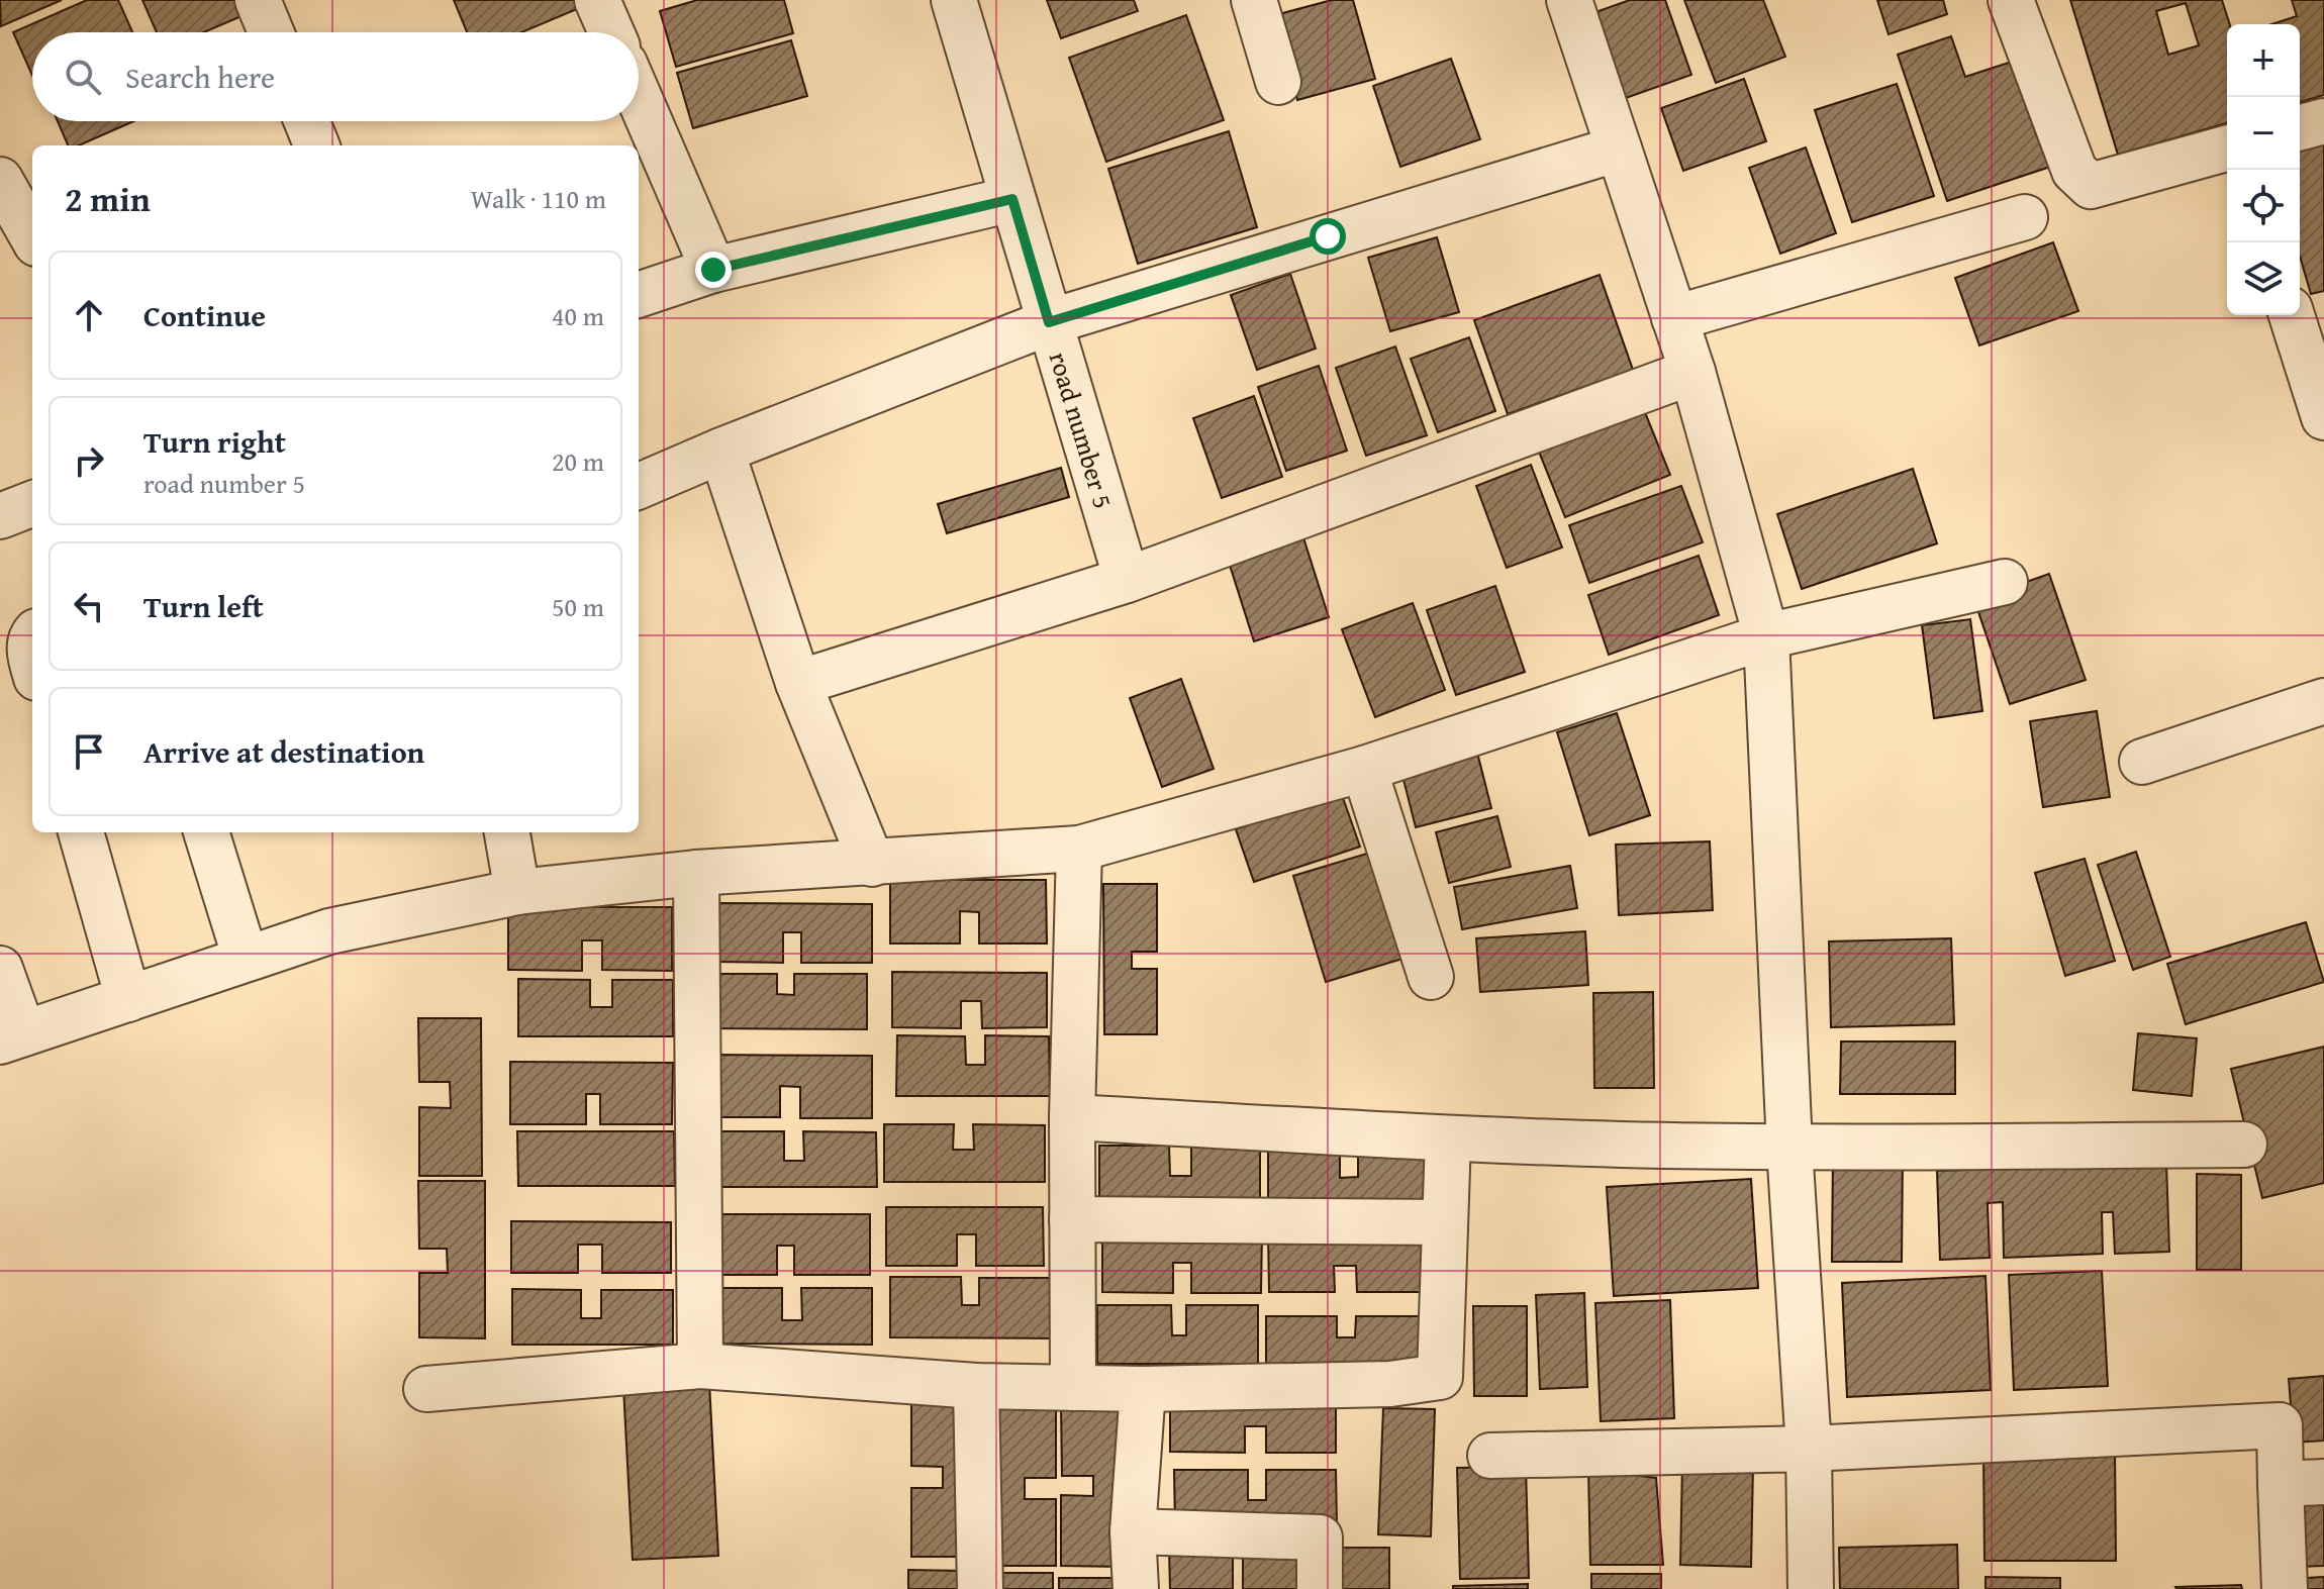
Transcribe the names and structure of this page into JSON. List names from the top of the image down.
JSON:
{
  "streets": {
    "street": ["road number 5"]
  },
  "page": {
    "map_buttons": ["+", "−"],
    "search": "Search here",
    "heading": ["2 min", "Walk · 110 m"],
    "list": [
      ["Continue", "40 m"],
      ["Turn right", "road number 5", "20 m"],
      ["Turn left", "50 m"],
      "Arrive at destination"
    ]
  }
}
